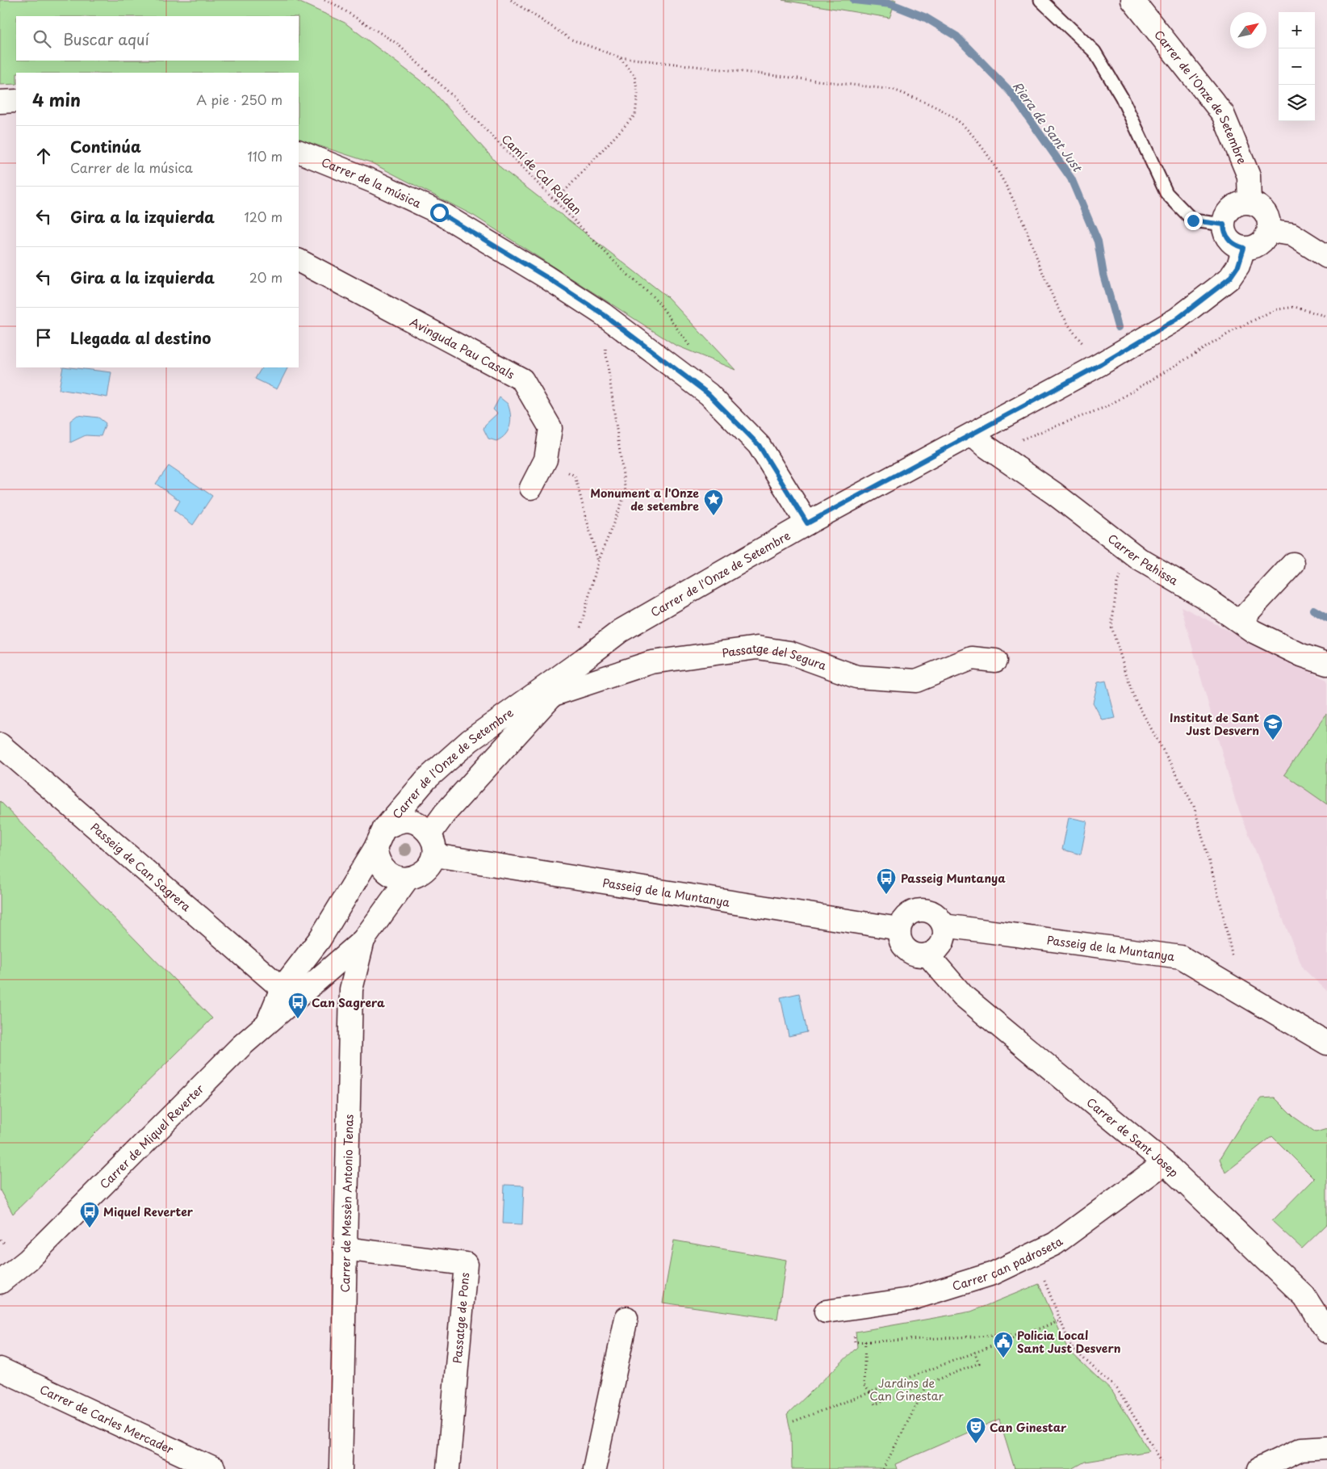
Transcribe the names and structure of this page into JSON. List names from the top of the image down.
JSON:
{
  "streets": {
    "street": [
      "Carrer de l'Onze de Setembre",
      "Carrer de la música",
      "Avinguda Pau Casals",
      "Carrer Pahissa",
      "Passatge del Segura",
      "Passeig de Can Sagrera",
      "Passeig de la Muntanya",
      "Carrer de Miquel Reverter",
      "Carrer de Sant Josep",
      "Carrer de Messèn Antonio Tenas",
      "Carrer can padroseta",
      "Passatge de Pons",
      "Carrer de Carles Mercader"
    ],
    "path": ["Camí de Cal Roldan"]
  },
  "crossings": [
    ["Carrer de l'Onze de Setembre", "Carrer de la música"],
    ["Carrer de l'Onze de Setembre", "Carrer Pahissa"],
    ["Carrer de l'Onze de Setembre", "Passatge del Segura"],
    ["Carrer de l'Onze de Setembre", "Passeig de la Muntanya"],
    ["Carrer de l'Onze de Setembre", "Carrer de Miquel Reverter"],
    ["Passeig de Can Sagrera", "Carrer de Miquel Reverter"],
    ["Passeig de la Muntanya", "Carrer de Miquel Reverter"],
    ["Passeig de la Muntanya", "Carrer de Sant Josep"],
    ["Carrer de Miquel Reverter", "Carrer de Messèn Antonio Tenas"],
    ["Carrer de Sant Josep", "Carrer can padroseta"],
    ["Carrer de Messèn Antonio Tenas", "Passatge de Pons"]
  ],
  "water": ["Riera de Sant Just"],
  "parks": ["Jardins de Can Ginestar"],
  "places": {
    "place": ["Monument a l'Onze de setembre"],
    "school or university": ["Institut de Sant Just Desvern"],
    "bus stop": ["Passeig Muntanya", "Can Sagrera", "Miquel Reverter"],
    "public building": ["Policia Local Sant Just Desvern"],
    "theatre": ["Can Ginestar"]
  },
  "north": "top right",
  "page": {
    "map_buttons": ["+", "−"],
    "search": "Buscar aquí",
    "heading": ["4 min", "A pie · 250 m"],
    "list": [
      ["Continúa", "Carrer de la música", "110 m"],
      ["Gira a la izquierda", "120 m"],
      ["Gira a la izquierda", "20 m"],
      "Llegada al destino"
    ]
  }
}
